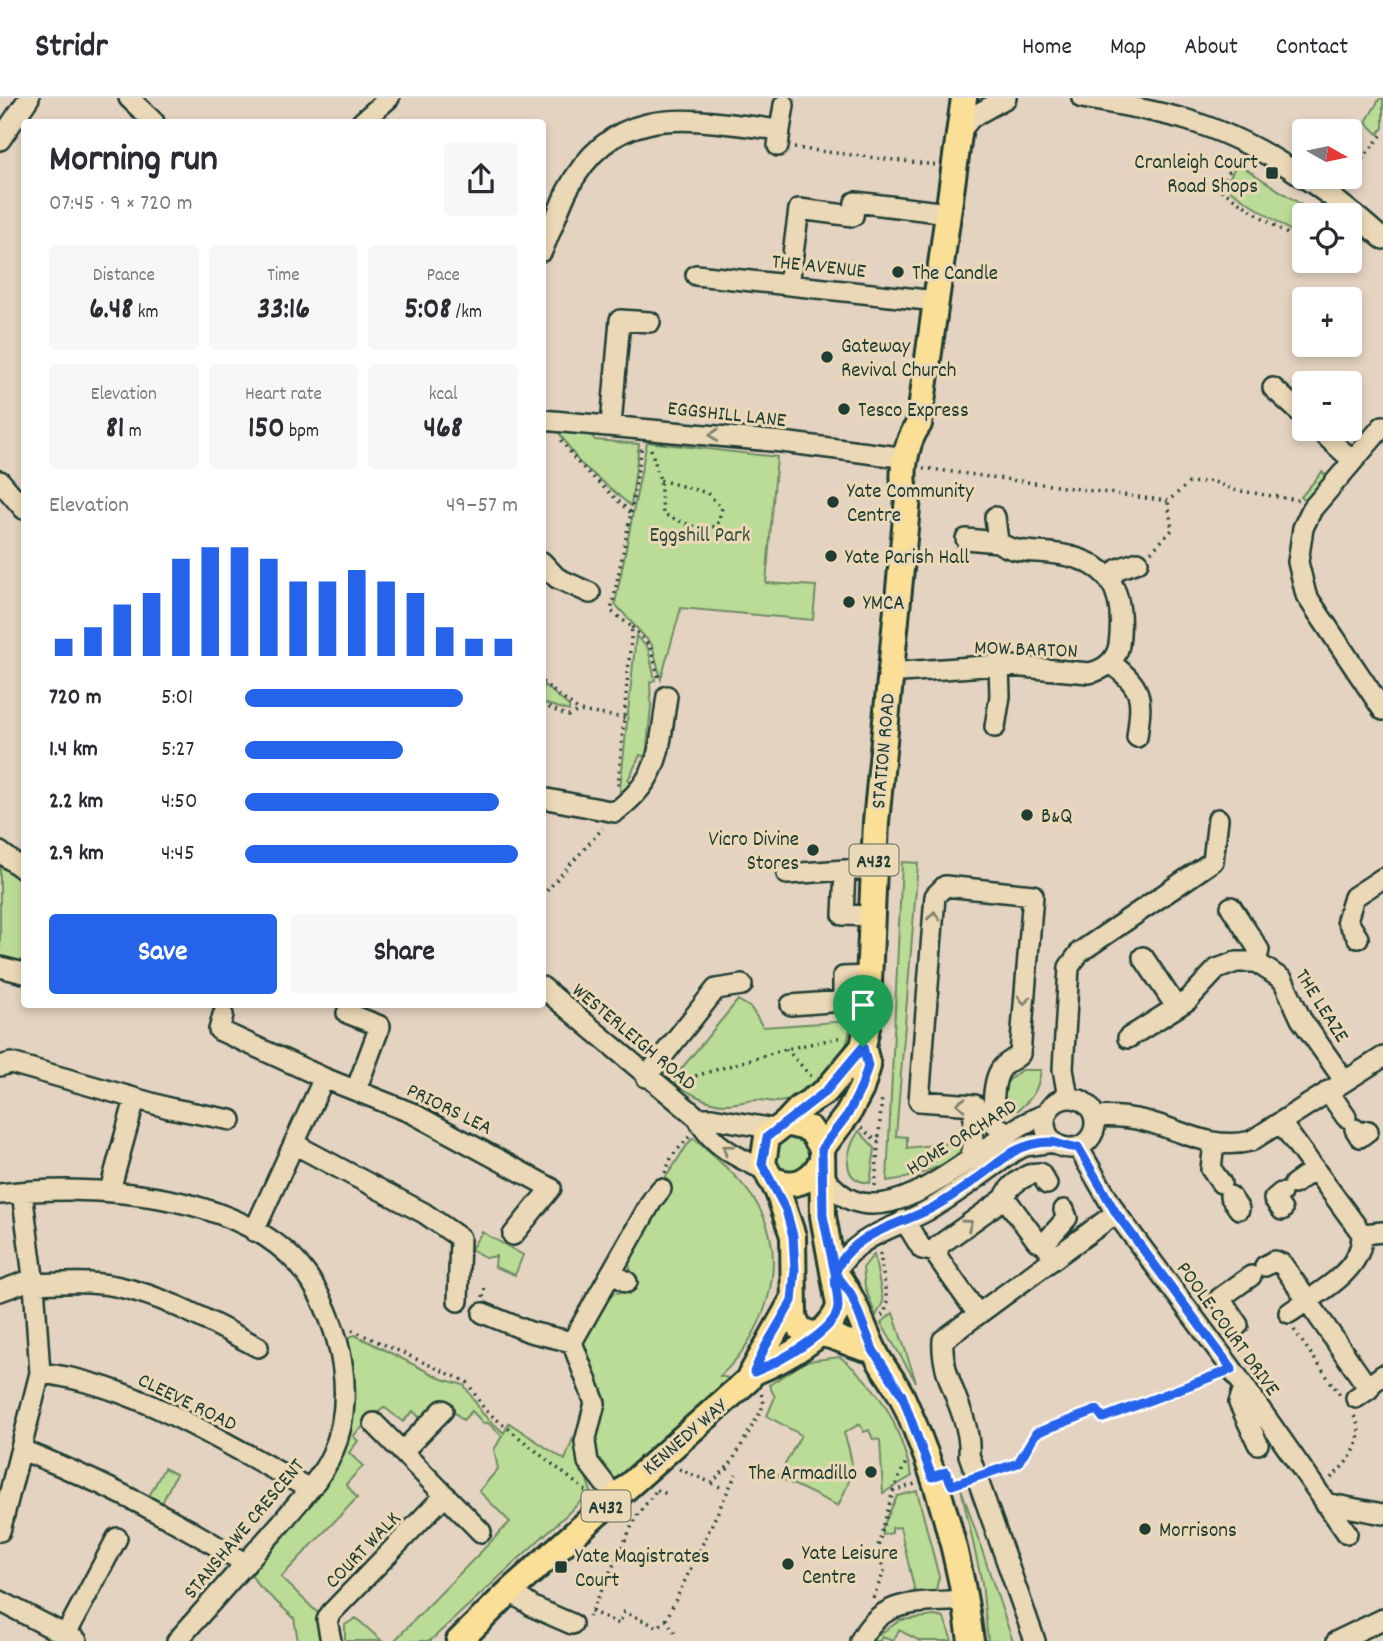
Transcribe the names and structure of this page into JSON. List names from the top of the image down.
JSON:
{
  "streets": {
    "main road": ["STATION ROAD", "A432", "KENNEDY WAY"],
    "street": [
      "THE AVENUE",
      "EGGSHILL LANE",
      "MOW BARTON",
      "THE LEAZE",
      "WESTERLEIGH ROAD",
      "PRIORS LEA",
      "HOME ORCHARD",
      "POOLE COURT DRIVE",
      "CLEEVE ROAD",
      "STANSHAWE CRESCENT",
      "COURT WALK"
    ]
  },
  "crossings": [
    ["THE AVENUE", "STATION ROAD"],
    ["EGGSHILL LANE", "STATION ROAD"],
    ["MOW BARTON", "STATION ROAD"],
    ["STATION ROAD", "A432"],
    ["STATION ROAD", "WESTERLEIGH ROAD"],
    ["STATION ROAD", "HOME ORCHARD"],
    ["A432", "WESTERLEIGH ROAD"],
    ["A432", "HOME ORCHARD"],
    ["A432", "KENNEDY WAY"],
    ["WESTERLEIGH ROAD", "HOME ORCHARD"],
    ["HOME ORCHARD", "POOLE COURT DRIVE"],
    ["CLEEVE ROAD", "STANSHAWE CRESCENT"]
  ],
  "one_way": ["EGGSHILL LANE"],
  "parks": ["Eggshill Park"],
  "places": {
    "transit": ["Cranleigh Court Road Shops", "Yate Magistrates Court"],
    "other": [
      "The Candle",
      "Gateway Revival Church",
      "Tesco Express",
      "Yate Community Centre",
      "Yate Parish Hall",
      "YMCA",
      "B&Q",
      "Vicro Divine Stores",
      "The Armadillo",
      "Morrisons",
      "Yate Leisure Centre"
    ]
  },
  "north": "right",
  "page": {
    "header": "Stridr",
    "nav": [
      "Home",
      "Map",
      "About",
      "Contact"
    ],
    "map_buttons": ["+", "−"],
    "heading": ["Morning run", "07:45 · 9 × 720 m"],
    "stats": [
      ["Distance", "6.48 km"],
      ["Time", "33:16"],
      ["Pace", "5:08 /km"],
      ["Elevation", "81 m"],
      ["Heart rate", "150 bpm"],
      ["kcal", "468"]
    ],
    "chart": ["Elevation", "49–57 m"],
    "list": [
      {
        "name": "720 m",
        "note": "5:01"
      },
      {
        "name": "1.4 km",
        "note": "5:27"
      },
      {
        "name": "2.2 km",
        "note": "4:50"
      },
      {
        "name": "2.9 km",
        "note": "4:45"
      }
    ],
    "buttons": ["Save", "Share"]
  }
}
